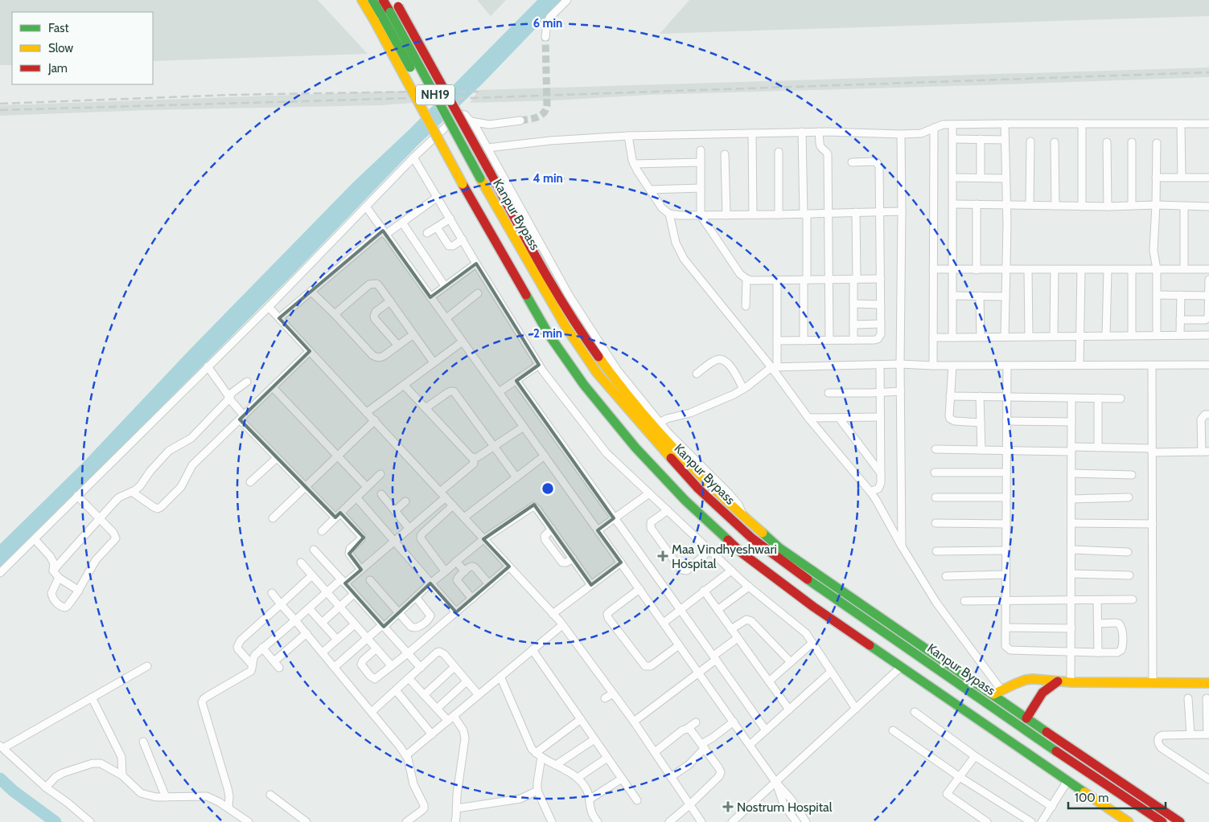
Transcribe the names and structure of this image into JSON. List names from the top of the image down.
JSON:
{
  "streets": {
    "main road": ["NH19", "Kanpur Bypass"]
  },
  "places": {
    "health": ["Maa Vindhyeshwari Hospital", "Nostrum Hospital"]
  },
  "legend": ["Fast", "Slow", "Jam"],
  "scale_bar": "100 m",
  "rings": ["6 min", "4 min", "2 min"]
}
